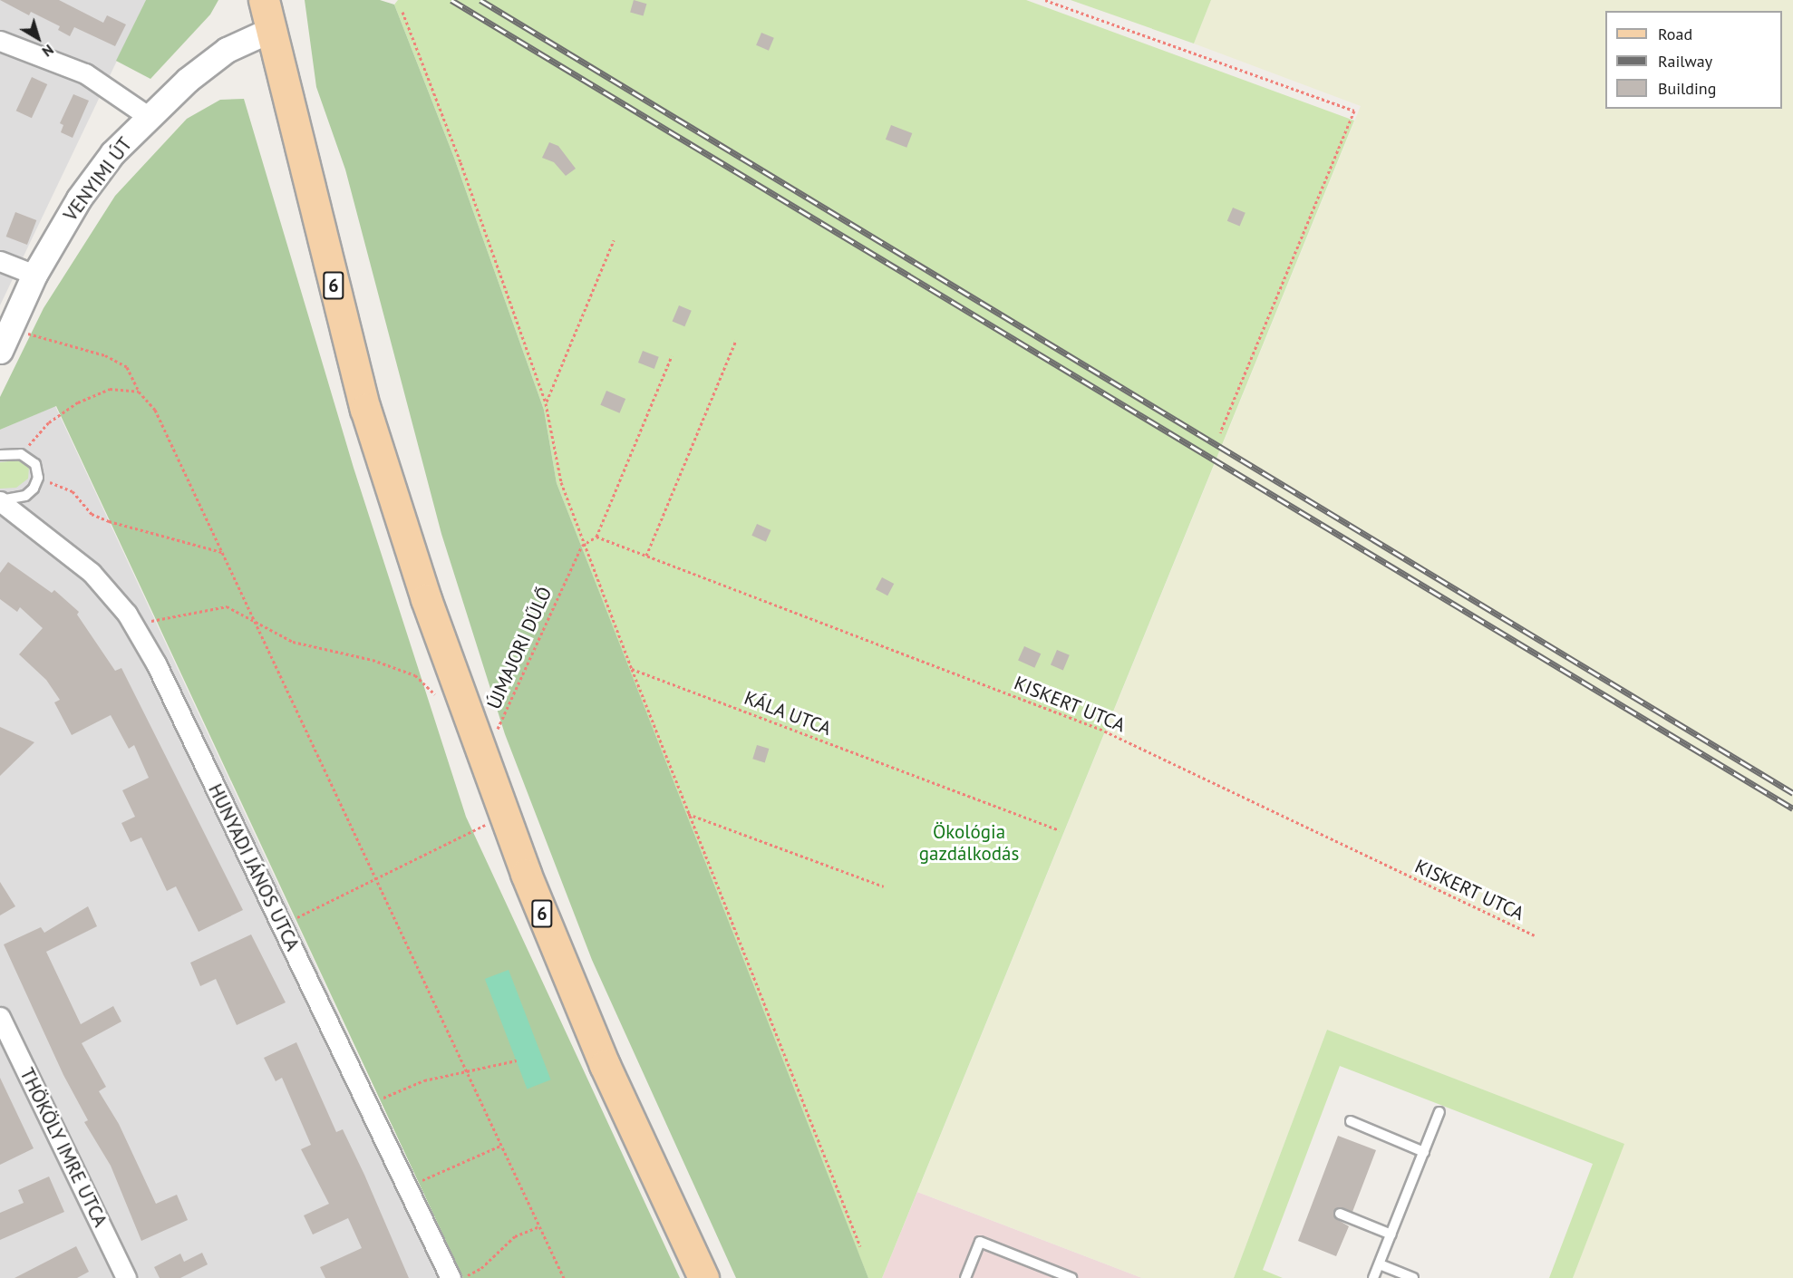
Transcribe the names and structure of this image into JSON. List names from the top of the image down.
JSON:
{
  "streets": {
    "main road": ["6"],
    "street": ["VENYIMI ÚT", "HUNYADI JÁNOS UTCA", "THÖKÖLY IMRE UTCA"],
    "path": ["ÚJMAJORI DŰLŐ", "KISKERT UTCA", "KÁLA UTCA"]
  },
  "crossings": [
    ["VENYIMI ÚT", "6"],
    ["6", "ÚJMAJORI DŰLŐ"]
  ],
  "parks": ["Ökológia gazdálkodás"],
  "legend": ["Road", "Railway", "Building"],
  "north": "bottom right"
}
